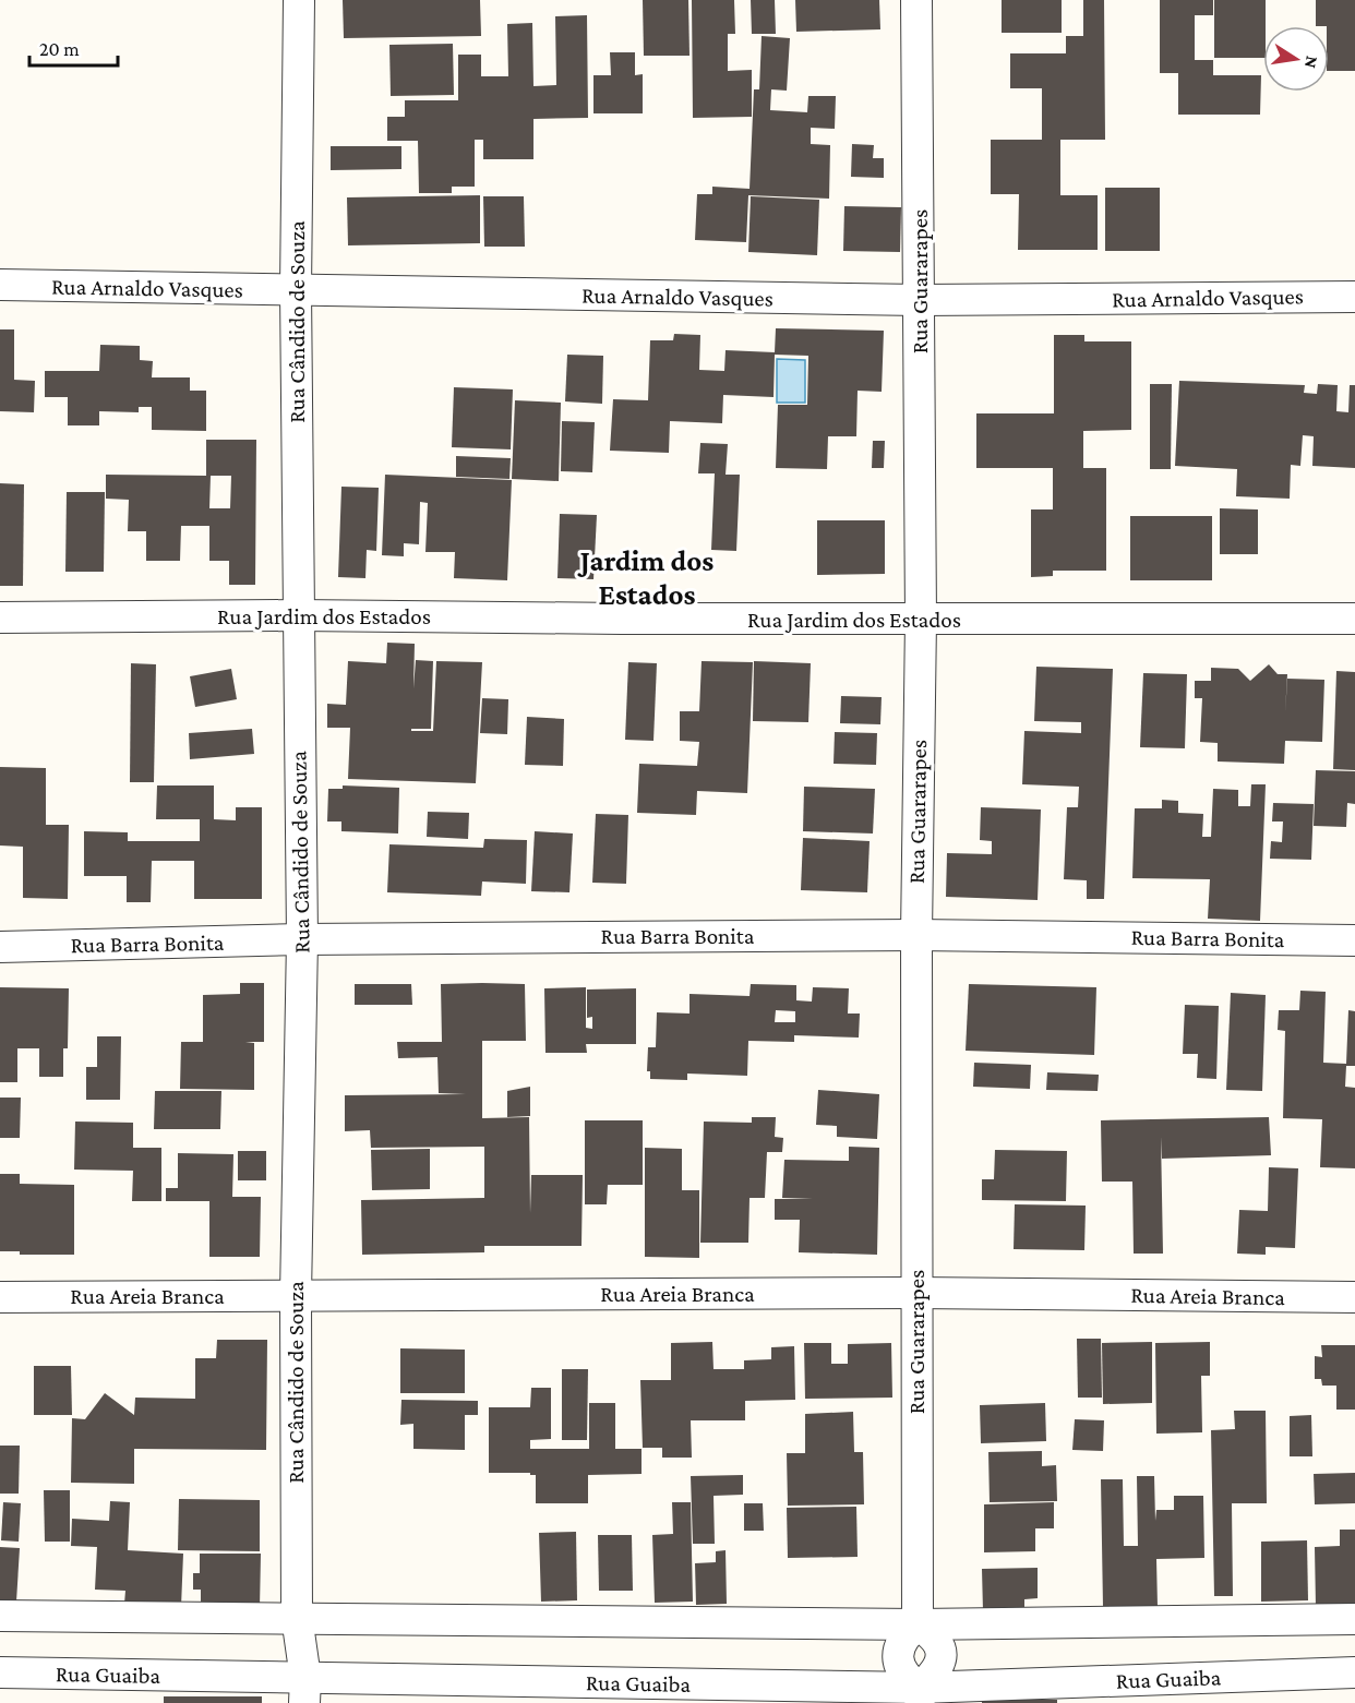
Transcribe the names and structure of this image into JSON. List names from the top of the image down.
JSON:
{
  "streets": {
    "street": [
      "Rua Guararapes",
      "Rua Arnaldo Vasques",
      "Rua Cândido de Souza",
      "Rua Jardim dos Estados",
      "Rua Barra Bonita",
      "Rua Areia Branca",
      "Rua Guaiba"
    ]
  },
  "crossings": [
    ["Rua Guararapes", "Rua Arnaldo Vasques"],
    ["Rua Guararapes", "Rua Jardim dos Estados"],
    ["Rua Guararapes", "Rua Barra Bonita"],
    ["Rua Guararapes", "Rua Areia Branca"],
    ["Rua Arnaldo Vasques", "Rua Cândido de Souza"],
    ["Rua Cândido de Souza", "Rua Jardim dos Estados"],
    ["Rua Cândido de Souza", "Rua Barra Bonita"],
    ["Rua Cândido de Souza", "Rua Areia Branca"],
    ["Rua Cândido de Souza", "Rua Guaiba"]
  ],
  "districts": ["Jardim dos Estados"],
  "scale_bar": "20 m",
  "north": "right"
}
